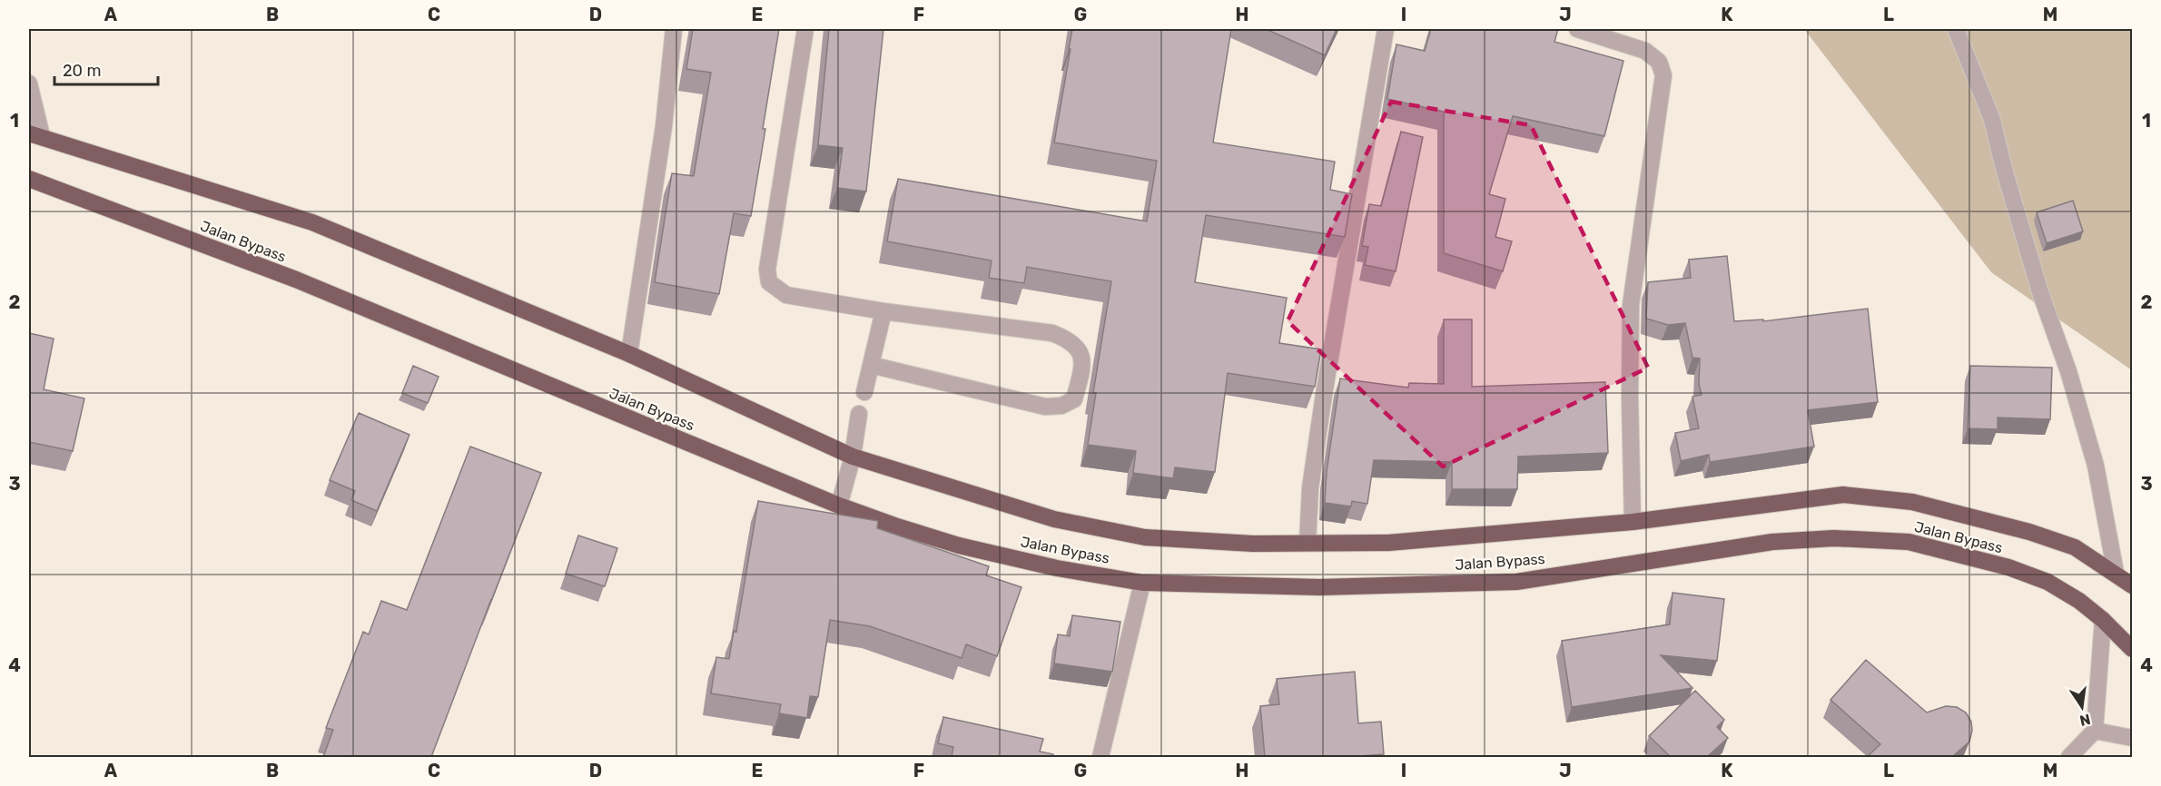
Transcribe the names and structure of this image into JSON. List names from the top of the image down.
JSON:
{
  "streets": {
    "highway": ["Jalan Bypass"]
  },
  "scale_bar": "20 m",
  "north": "bottom",
  "grid": {
    "columns": [
      "A",
      "B",
      "C",
      "D",
      "E",
      "F",
      "G",
      "H",
      "I",
      "J",
      "K",
      "L",
      "M"
    ],
    "rows": [
      "1",
      "2",
      "3",
      "4"
    ]
  }
}
